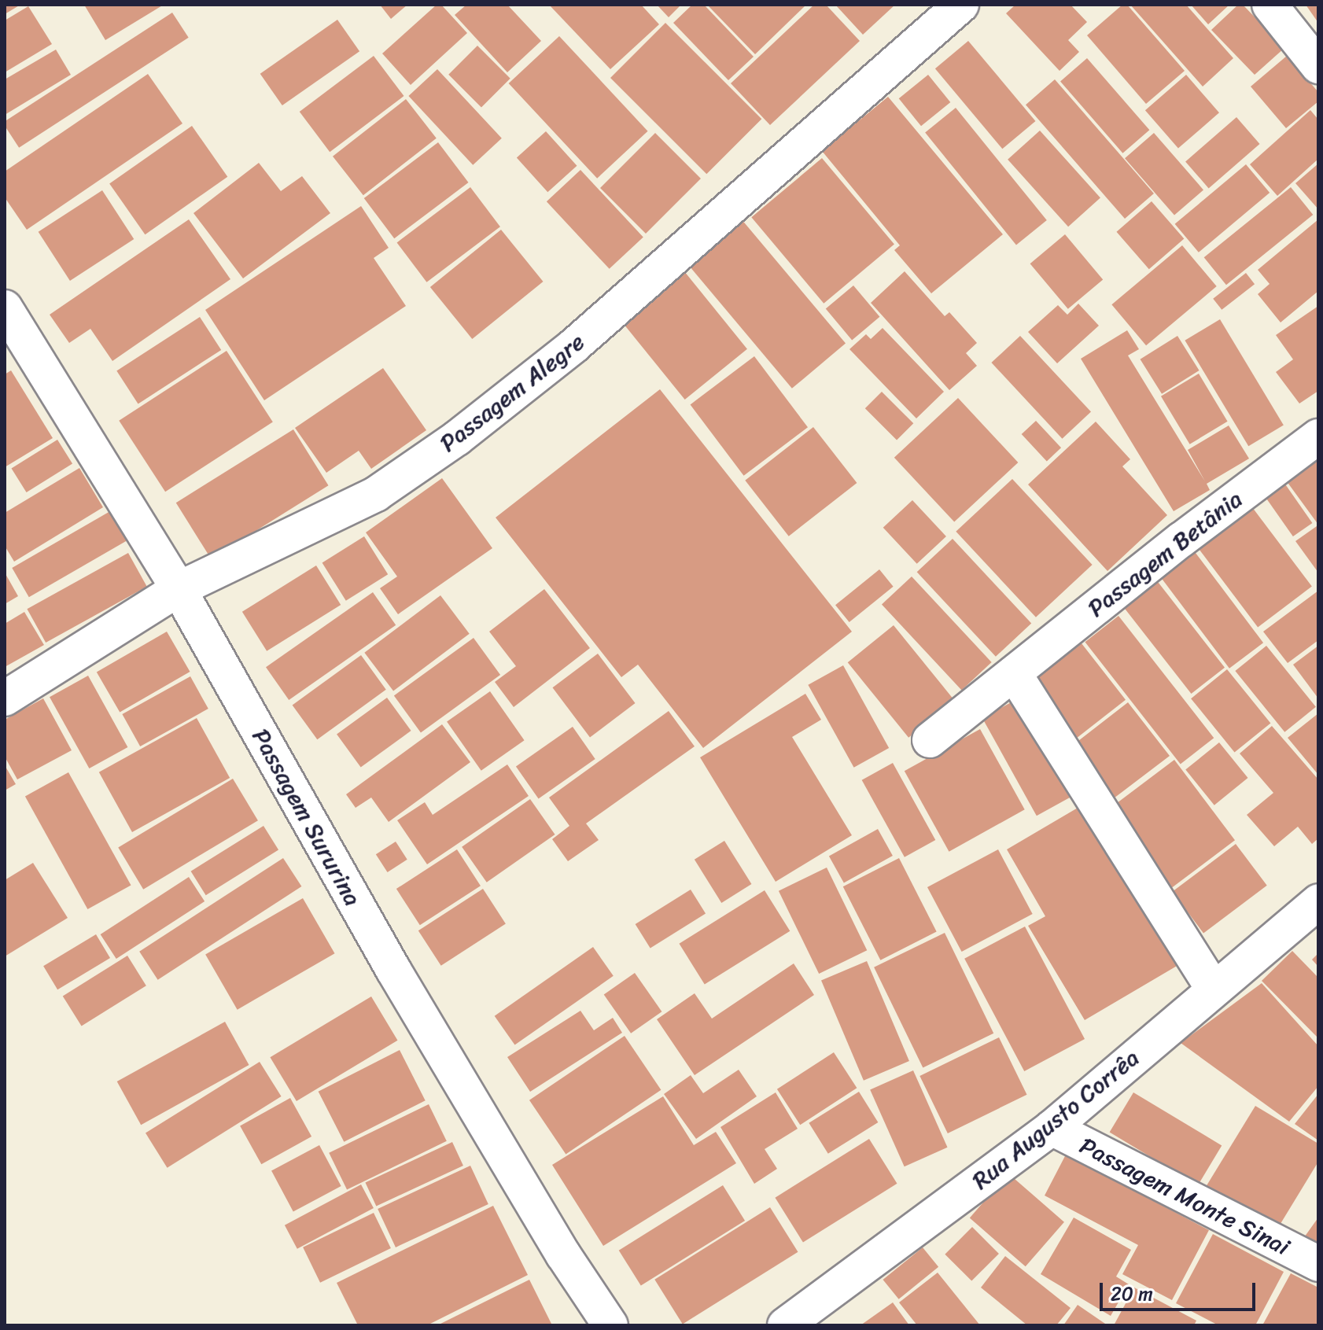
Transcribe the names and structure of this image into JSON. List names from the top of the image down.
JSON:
{
  "streets": {
    "street": [
      "Passagem Alegre",
      "Passagem Betânia",
      "Passagem Sururina",
      "Rua Augusto Corrêa",
      "Passagem Monte Sinai"
    ]
  },
  "crossings": [
    ["Passagem Alegre", "Passagem Sururina"],
    ["Rua Augusto Corrêa", "Passagem Monte Sinai"]
  ],
  "scale_bar": "20 m"
}
